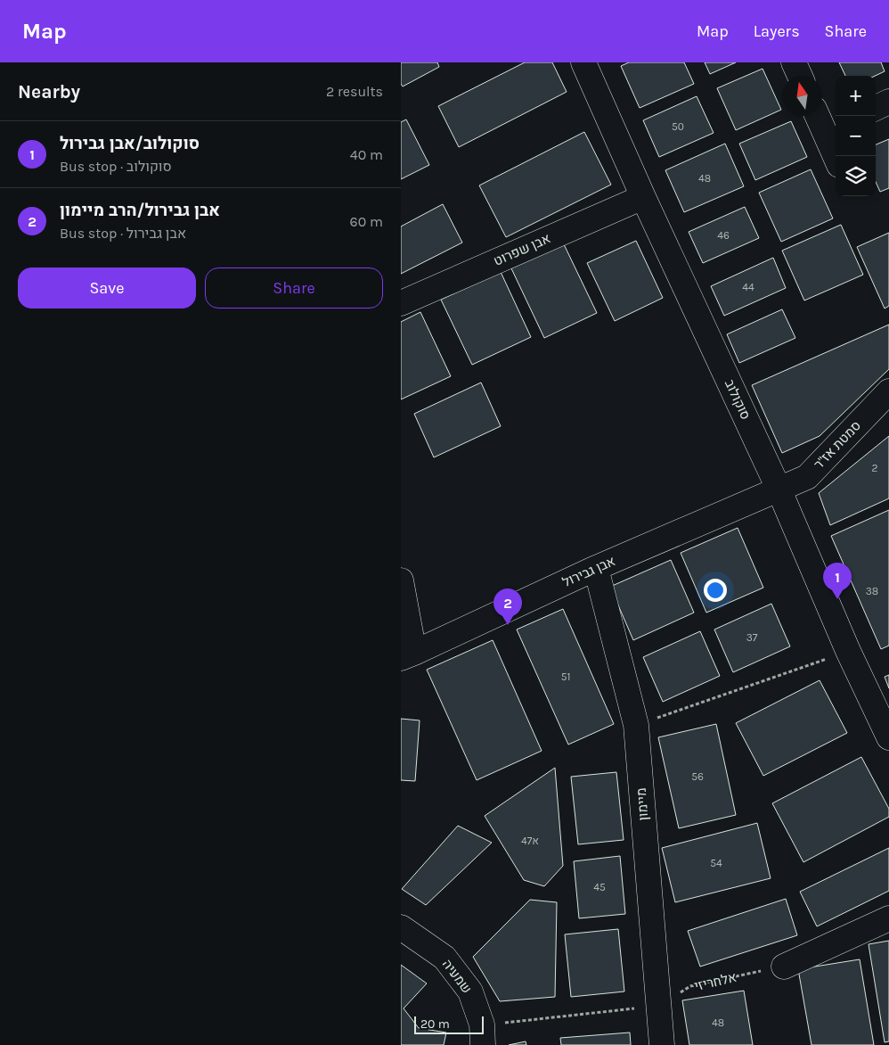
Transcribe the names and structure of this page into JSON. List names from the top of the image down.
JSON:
{
  "streets": {
    "street": [
      "אבן שפרוט",
      "סוקולוב",
      "סמטת אז\"ר",
      "אבן גבירול",
      "מיימון",
      "שמעיה"
    ],
    "path": ["אלחריזי"]
  },
  "crossings": [
    ["אבן שפרוט", "סוקולוב"],
    ["סוקולוב", "סמטת אז\"ר"],
    ["סוקולוב", "אבן גבירול"],
    ["סמטת אז\"ר", "אבן גבירול"],
    ["אבן גבירול", "מיימון"],
    ["מיימון", "אלחריזי"],
    ["שמעיה", "אלחריזי"]
  ],
  "house_numbers": [
    "50",
    "48",
    "46",
    "44",
    "2",
    "38",
    "37",
    "51",
    "56",
    "א47",
    "54",
    "45",
    "48"
  ],
  "scale_bar": "20 m",
  "north": "top",
  "page": {
    "header": "Map",
    "nav": ["Map", "Layers", "Share"],
    "heading": ["Nearby", "2 results"],
    "map_buttons": ["+", "−"],
    "list": [
      {
        "mark": "1",
        "name": "סוקולוב/אבן גבירול",
        "note": "Bus stop · סוקולוב",
        "value": "40 m"
      },
      {
        "mark": "2",
        "name": "אבן גבירול/הרב מיימון",
        "note": "Bus stop · אבן גבירול",
        "value": "60 m"
      }
    ],
    "buttons": ["Save", "Share"],
    "pins": ["1", "2"],
    "scale": "20 m"
  }
}
